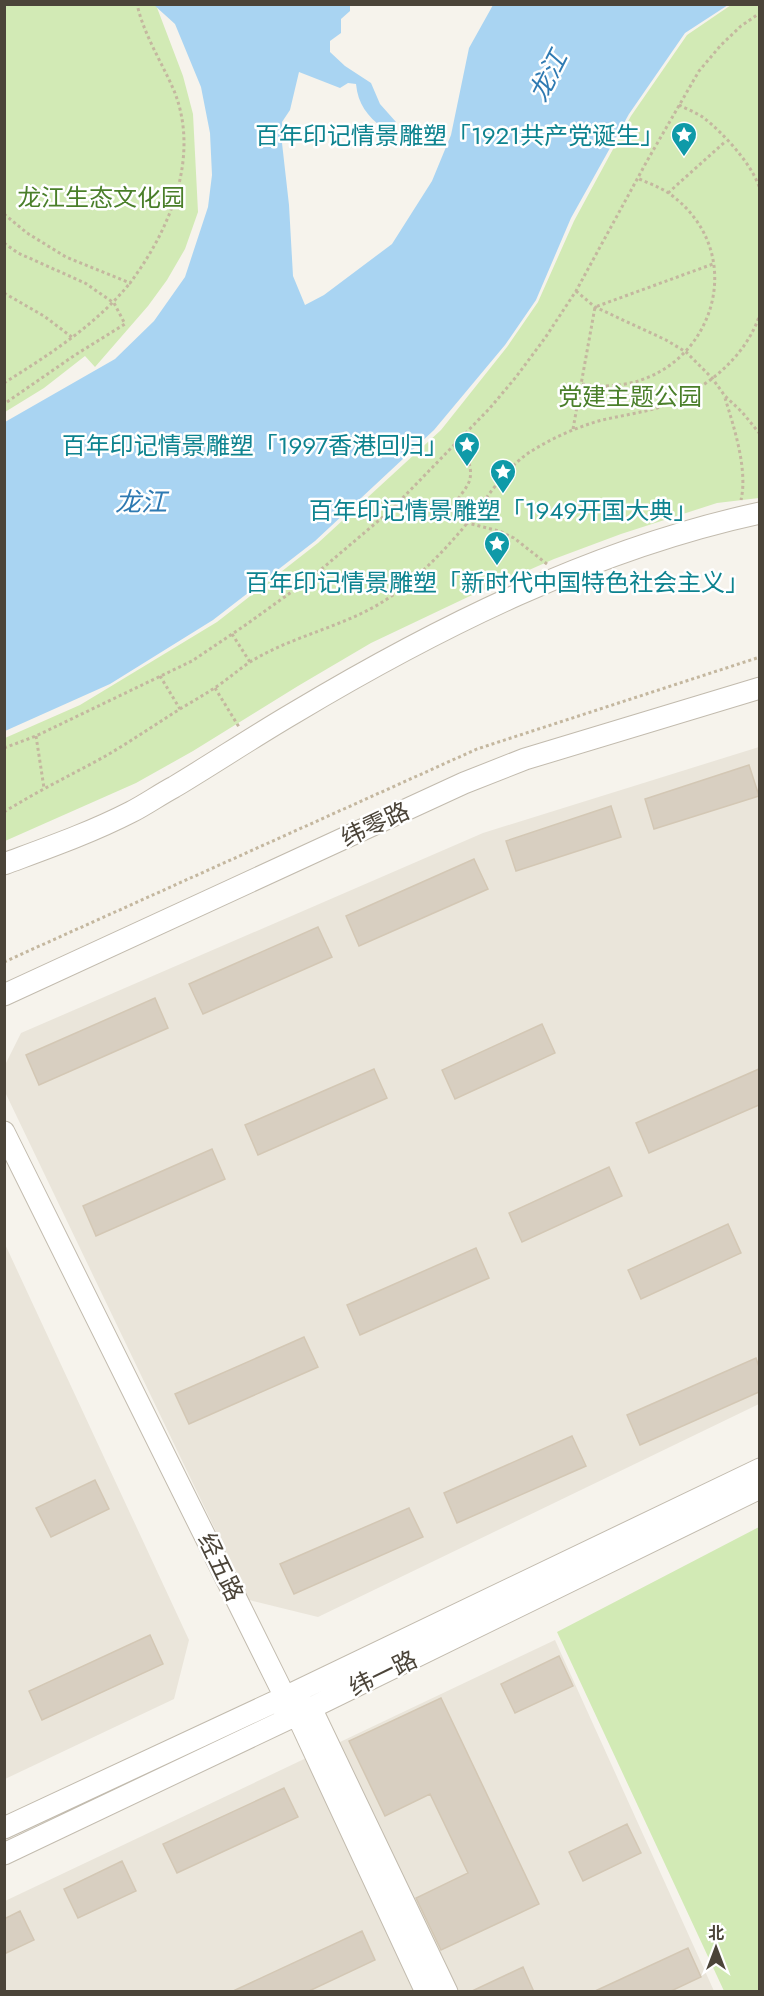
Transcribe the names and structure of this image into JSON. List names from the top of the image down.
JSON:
{
  "streets": {
    "street": ["纬零路", "经五路", "纬一路"]
  },
  "crossings": [
    ["经五路", "纬一路"]
  ],
  "water": ["龙江"],
  "parks": ["龙江生态文化园", "党建主题公园"],
  "places": {
    "place": [
      "百年印记情景雕塑「1921共产党诞生」",
      "百年印记情景雕塑「1997香港回归」",
      "百年印记情景雕塑「1949开国大典」",
      "百年印记情景雕塑「新时代中国特色社会主义」"
    ]
  },
  "north": "top"
}
